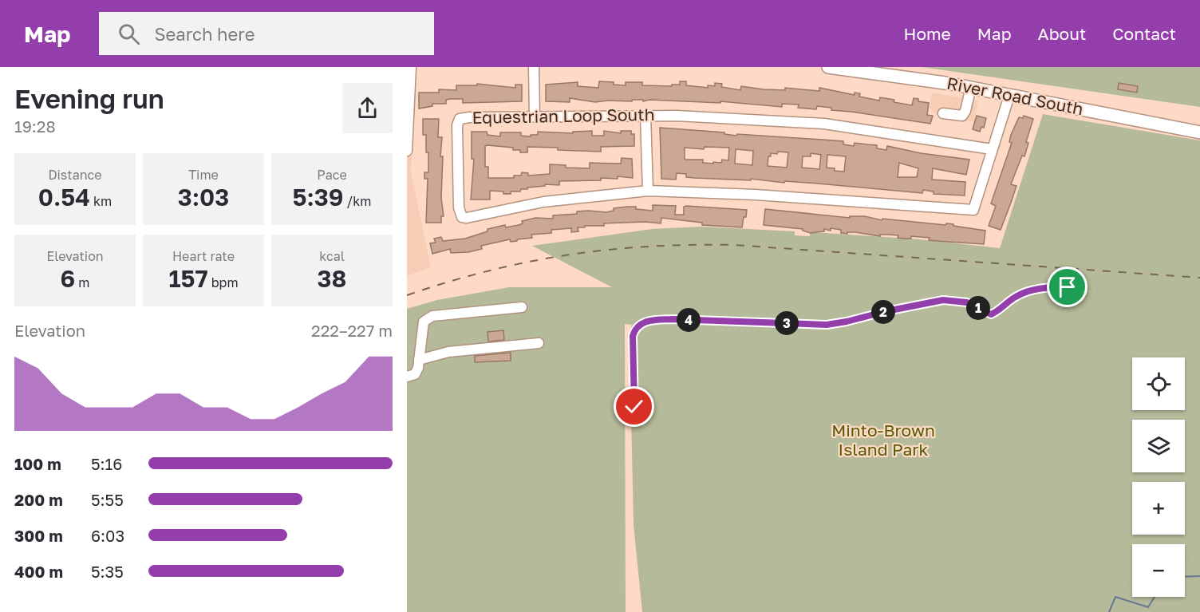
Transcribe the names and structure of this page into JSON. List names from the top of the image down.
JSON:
{
  "streets": {
    "main road": ["River Road South"],
    "street": ["Equestrian Loop South"]
  },
  "parks": ["Minto-Brown Island Park"],
  "page": {
    "header": "Map",
    "search": "Search here",
    "nav": [
      "Home",
      "Map",
      "About",
      "Contact"
    ],
    "heading": ["Evening run", "19:28"],
    "stats": [
      ["Distance", "0.54 km"],
      ["Time", "3:03"],
      ["Pace", "5:39 /km"],
      ["Elevation", "6 m"],
      ["Heart rate", "157 bpm"],
      ["kcal", "38"]
    ],
    "pins": [
      "1",
      "2",
      "4",
      "3"
    ],
    "chart": ["Elevation", "222–227 m"],
    "map_buttons": ["+", "−"],
    "list": [
      {
        "name": "100 m",
        "note": "5:16"
      },
      {
        "name": "200 m",
        "note": "5:55"
      },
      {
        "name": "300 m",
        "note": "6:03"
      },
      {
        "name": "400 m",
        "note": "5:35"
      }
    ]
  }
}
